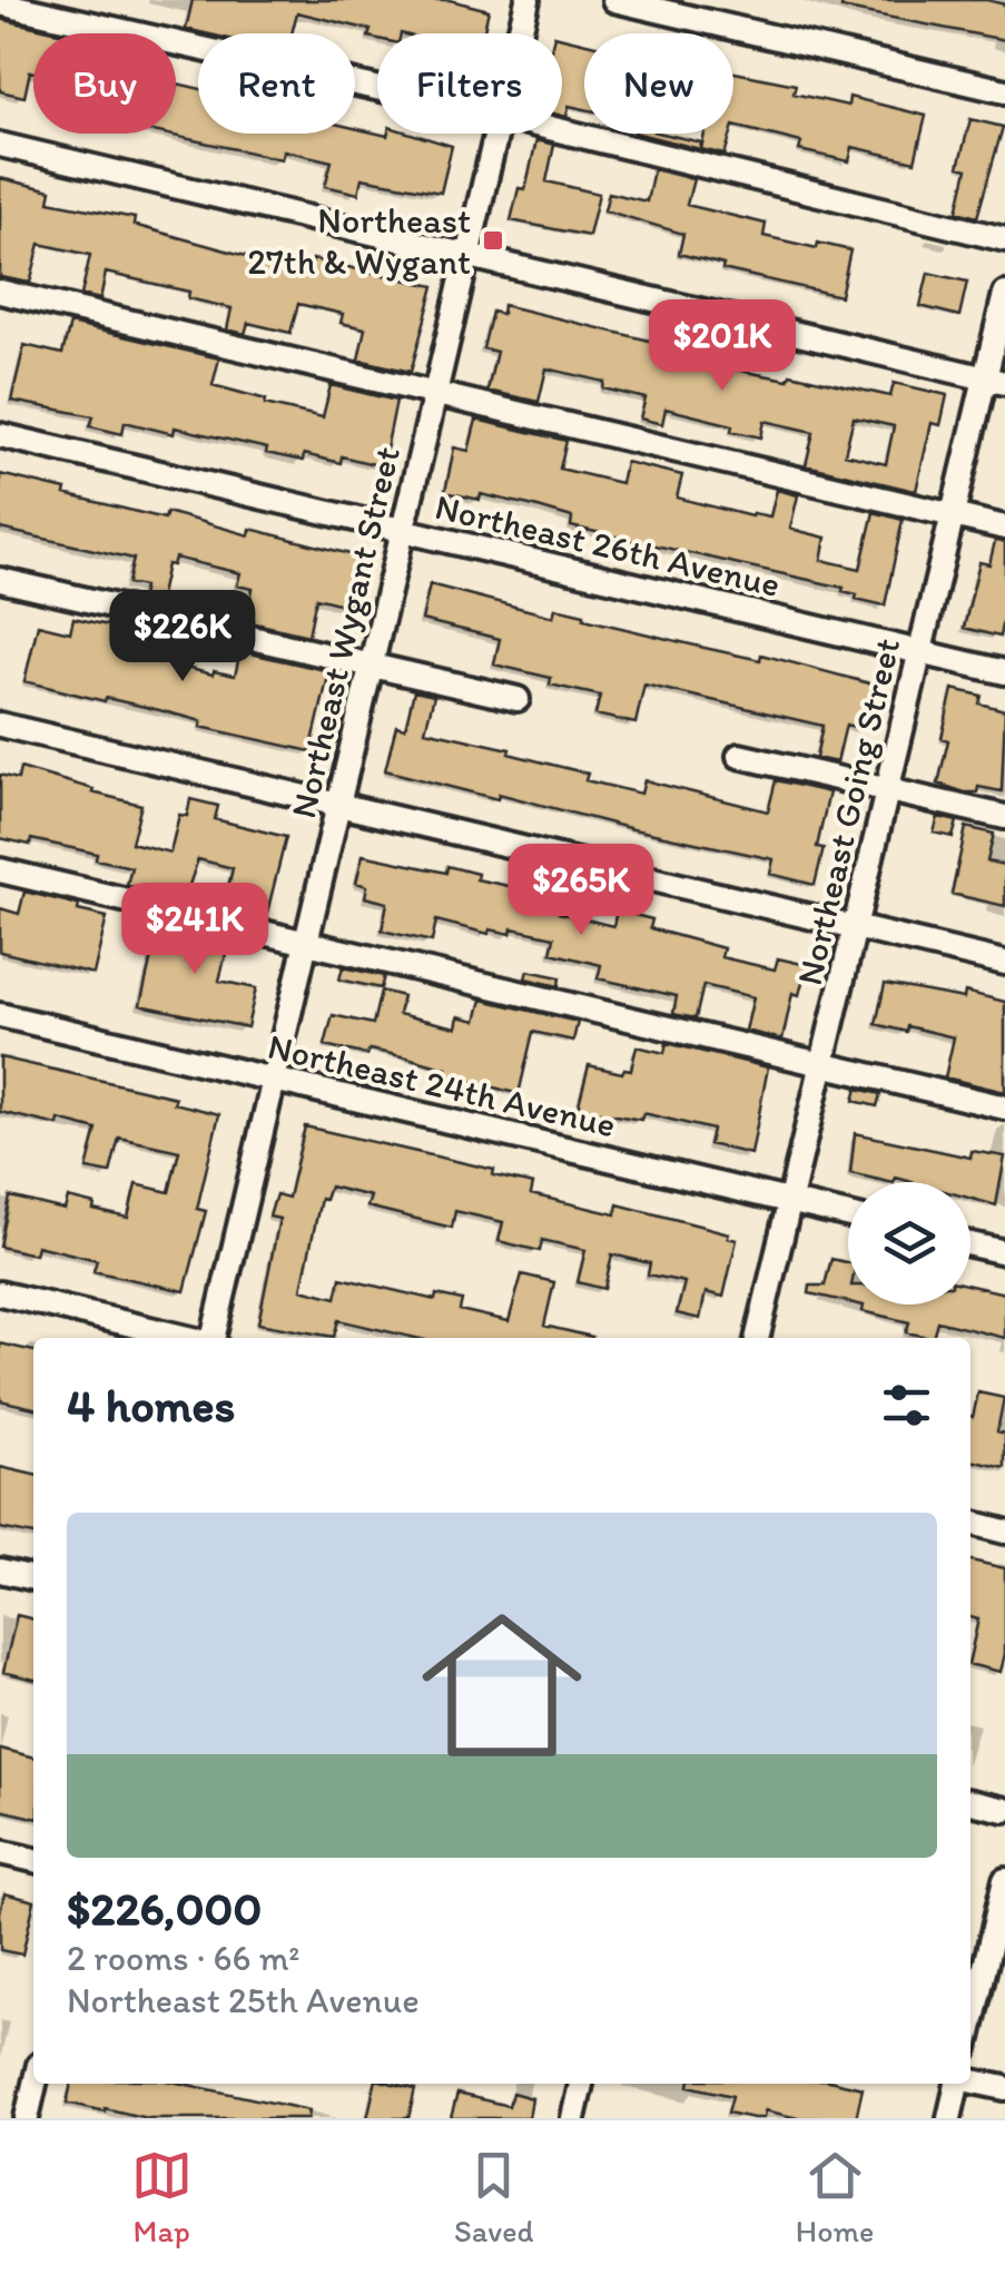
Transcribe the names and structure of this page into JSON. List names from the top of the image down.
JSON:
{
  "streets": {
    "street": [
      "Northeast 26th Avenue",
      "Northeast Wygant Street",
      "Northeast Going Street",
      "Northeast 24th Avenue"
    ]
  },
  "crossings": [
    ["Northeast 26th Avenue", "Northeast Wygant Street"],
    ["Northeast 26th Avenue", "Northeast Going Street"],
    ["Northeast Wygant Street", "Northeast 24th Avenue"],
    ["Northeast Going Street", "Northeast 24th Avenue"]
  ],
  "places": {
    "transit": ["Northeast 27th & Wygant"]
  },
  "page": {
    "chip": [
      "Buy",
      "Rent",
      "Filters",
      "New"
    ],
    "price": [
      "$201K",
      "$226K",
      "$265K",
      "$241K"
    ],
    "heading": "4 homes",
    "list": [
      {
        "name": "$226,000",
        "note": "2 rooms · 66 m² · Northeast 25th Avenue"
      }
    ],
    "tabs": ["Map", "Saved", "Home"]
  }
}
